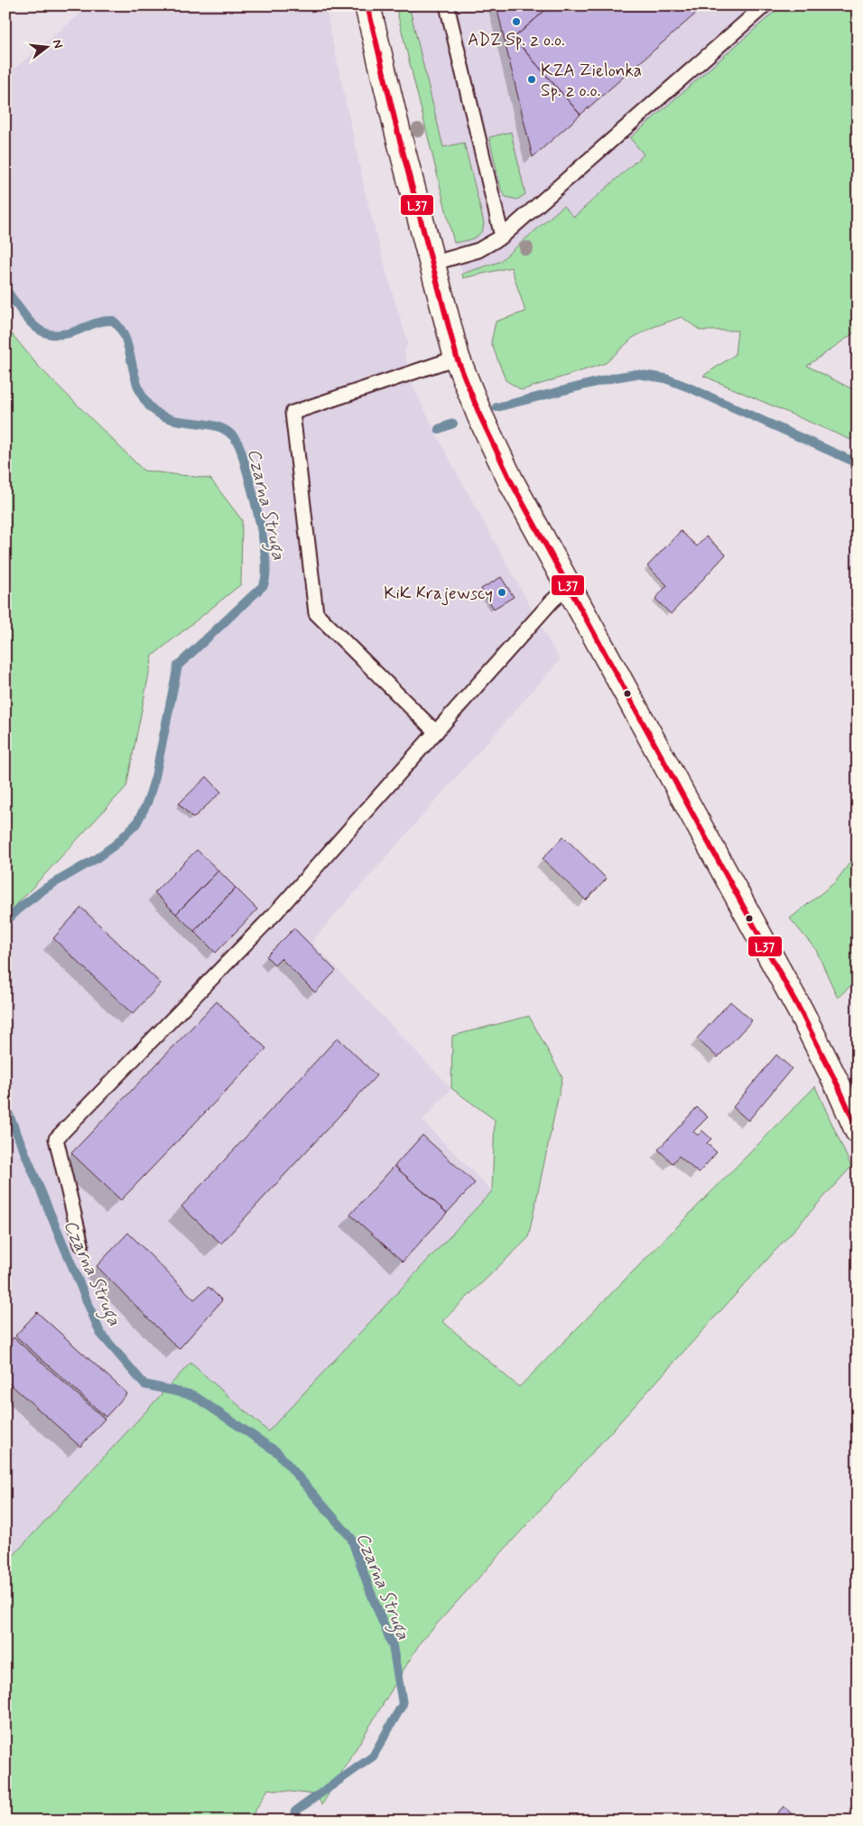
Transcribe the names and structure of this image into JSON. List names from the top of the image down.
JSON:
{
  "water": ["Czarna Struga"],
  "places": ["ADZ Sp. z o.o.", "KZA Zielonka Sp. z o.o.", "KiK Krajewscy"],
  "lines": ["transit line L37"],
  "north": "right"
}
